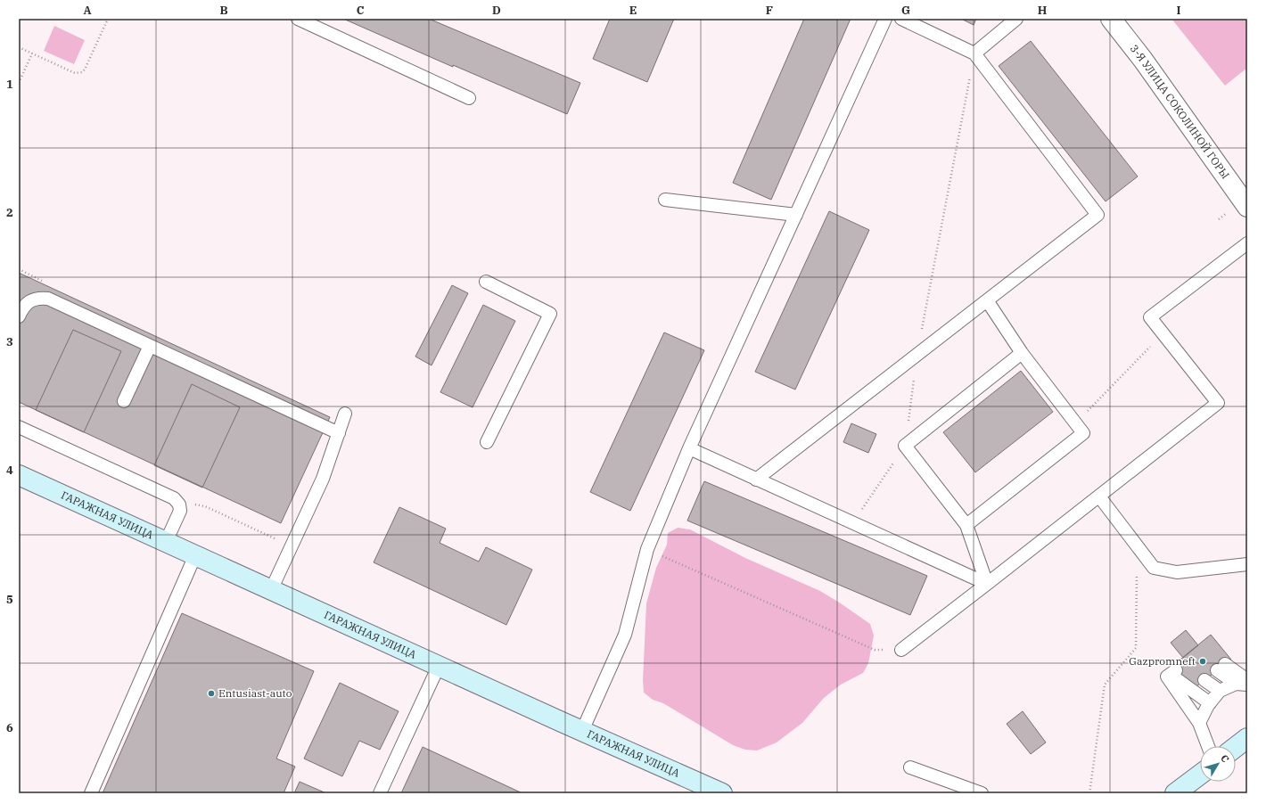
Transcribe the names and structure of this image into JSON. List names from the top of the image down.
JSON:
{
  "streets": {
    "street": ["3-Я УЛИЦА СОКОЛИНОЙ ГОРЫ", "ГАРАЖНАЯ УЛИЦА"]
  },
  "places": ["Gazpromneft", "Entusiast-auto"],
  "north": "top right",
  "grid": {
    "columns": [
      "A",
      "B",
      "C",
      "D",
      "E",
      "F",
      "G",
      "H",
      "I"
    ],
    "rows": [
      "1",
      "2",
      "3",
      "4",
      "5",
      "6"
    ]
  }
}
